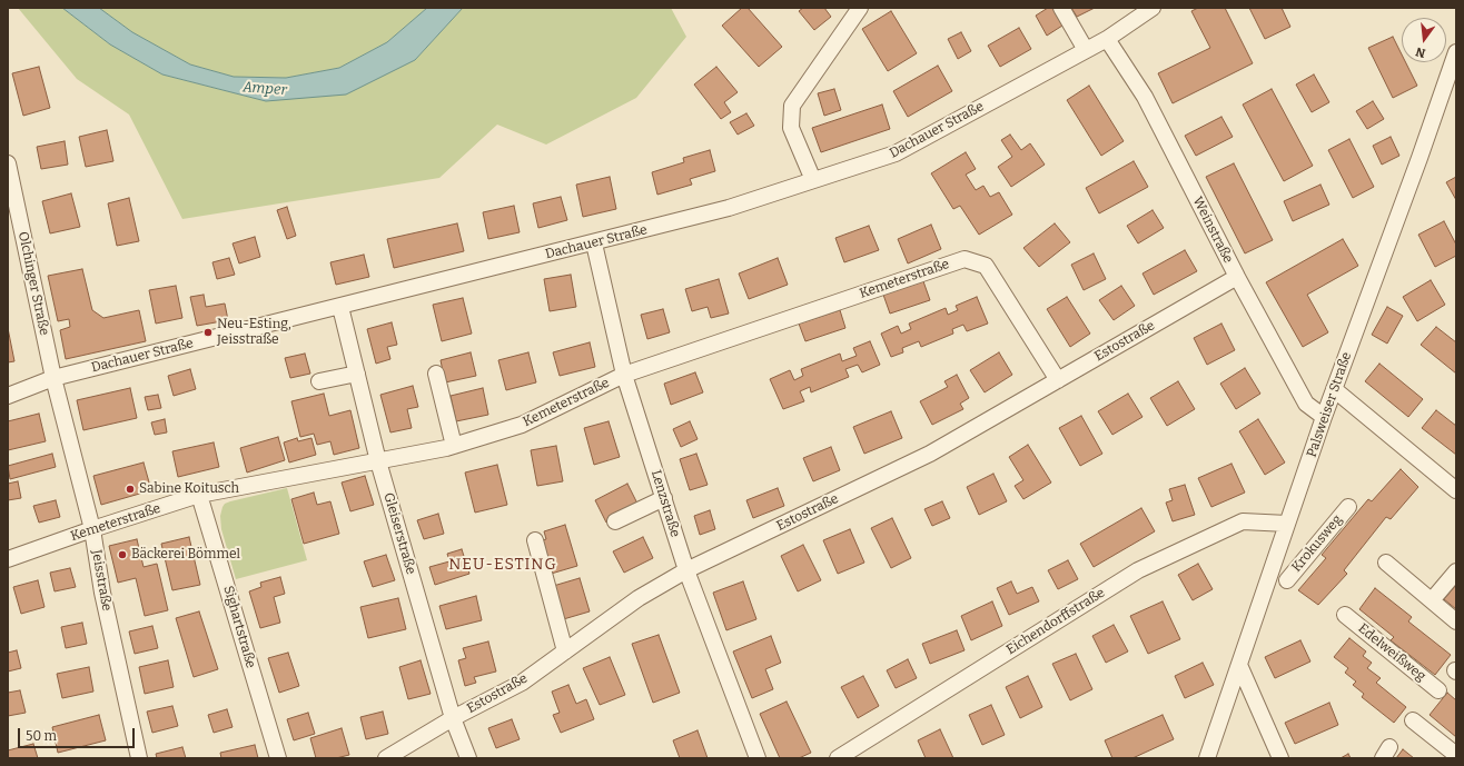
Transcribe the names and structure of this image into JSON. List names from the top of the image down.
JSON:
{
  "streets": {
    "street": [
      "Dachauer Straße",
      "Weinstraße",
      "Kemeterstraße",
      "Olchinger Straße",
      "Estostraße",
      "Palsweiser Straße",
      "Lenzstraße",
      "Gleiserstraße",
      "Krokusweg",
      "Jeisstraße",
      "Eichendorffstraße",
      "Sighartstraße",
      "Edelweißweg"
    ]
  },
  "crossings": [
    ["Dachauer Straße", "Weinstraße"],
    ["Dachauer Straße", "Olchinger Straße"],
    ["Dachauer Straße", "Lenzstraße"],
    ["Dachauer Straße", "Gleiserstraße"],
    ["Dachauer Straße", "Jeisstraße"],
    ["Weinstraße", "Estostraße"],
    ["Weinstraße", "Palsweiser Straße"],
    ["Kemeterstraße", "Estostraße"],
    ["Kemeterstraße", "Lenzstraße"],
    ["Kemeterstraße", "Gleiserstraße"],
    ["Kemeterstraße", "Jeisstraße"],
    ["Kemeterstraße", "Sighartstraße"],
    ["Olchinger Straße", "Jeisstraße"],
    ["Estostraße", "Lenzstraße"],
    ["Estostraße", "Gleiserstraße"],
    ["Palsweiser Straße", "Eichendorffstraße"]
  ],
  "districts": ["NEU-ESTING"],
  "water": ["Amper"],
  "places": ["Neu-Esting, Jeisstraße", "Sabine Koitusch", "Bäckerei Bömmel"],
  "scale_bar": "50 m",
  "north": "bottom"
}
